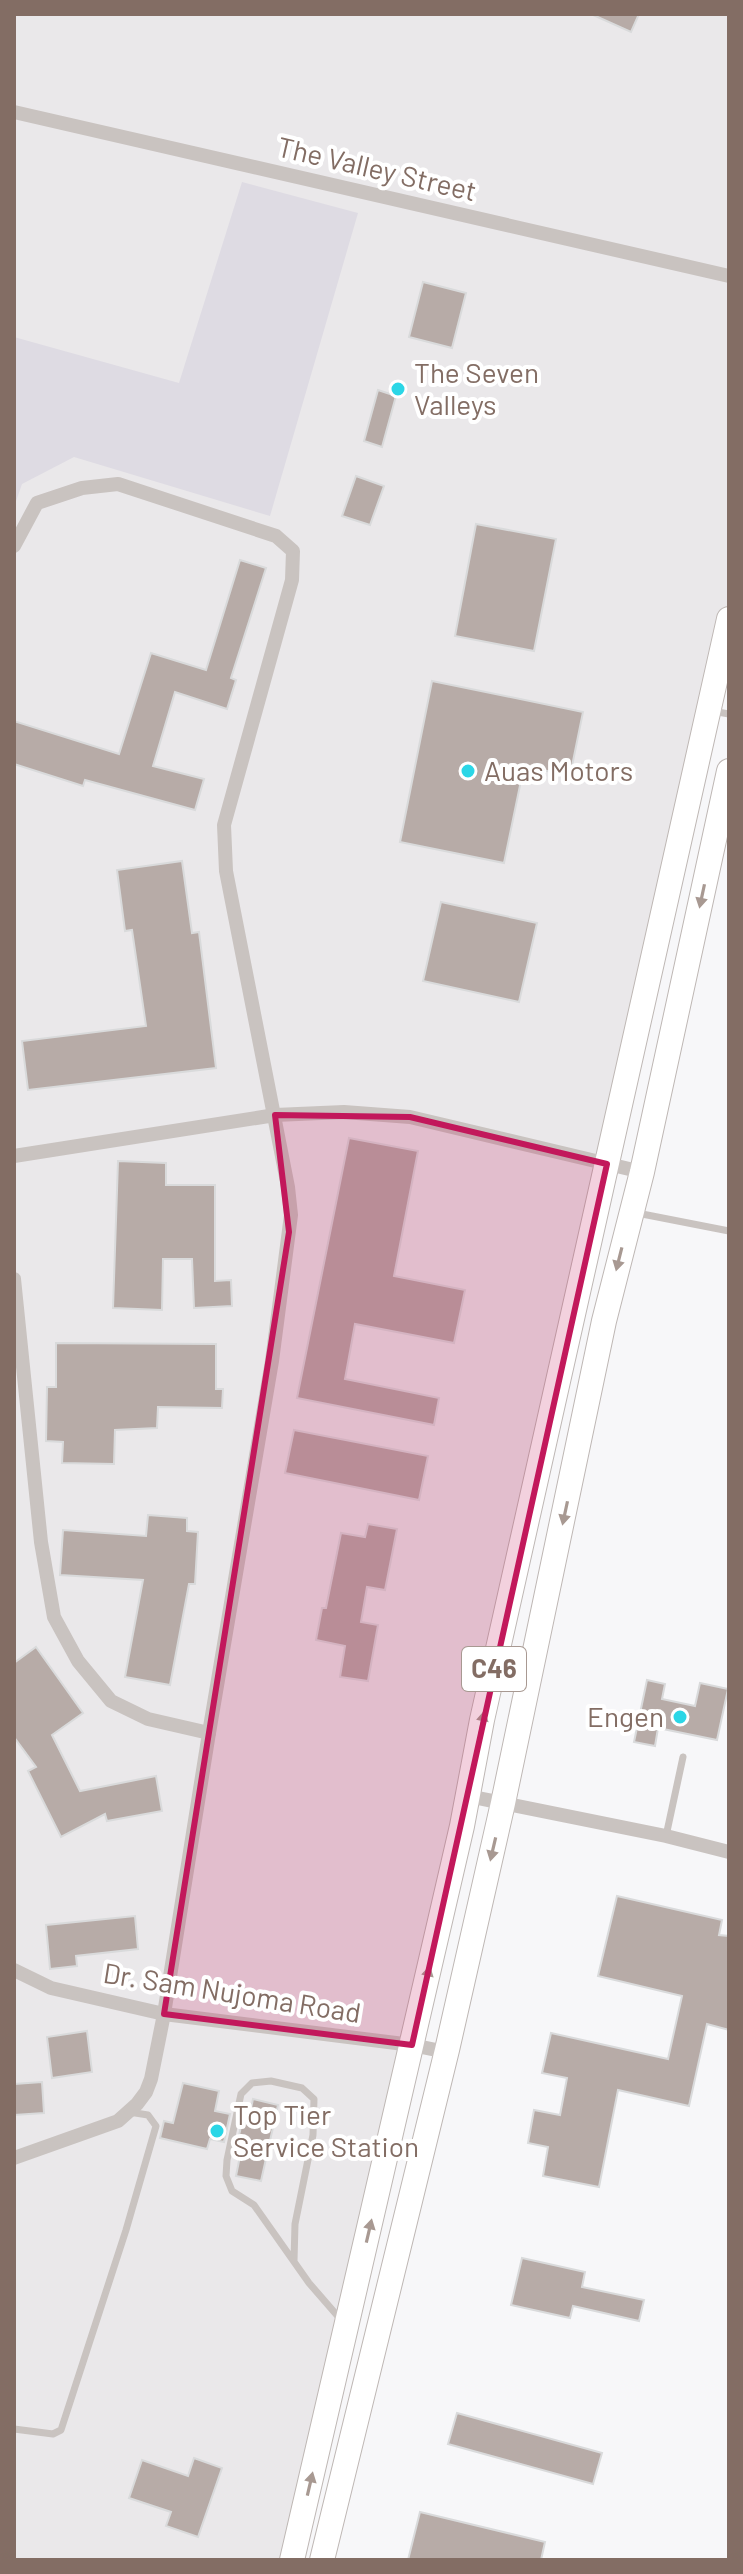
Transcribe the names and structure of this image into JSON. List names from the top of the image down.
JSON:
{
  "streets": {
    "main road": ["C46"],
    "street": ["The Valley Street", "Dr. Sam Nujoma Road"]
  },
  "crossings": [
    ["C46", "Dr. Sam Nujoma Road"]
  ],
  "places": [
    "The Seven Valleys",
    "Auas Motors",
    "Engen",
    "Top Tier Service Station"
  ]
}
